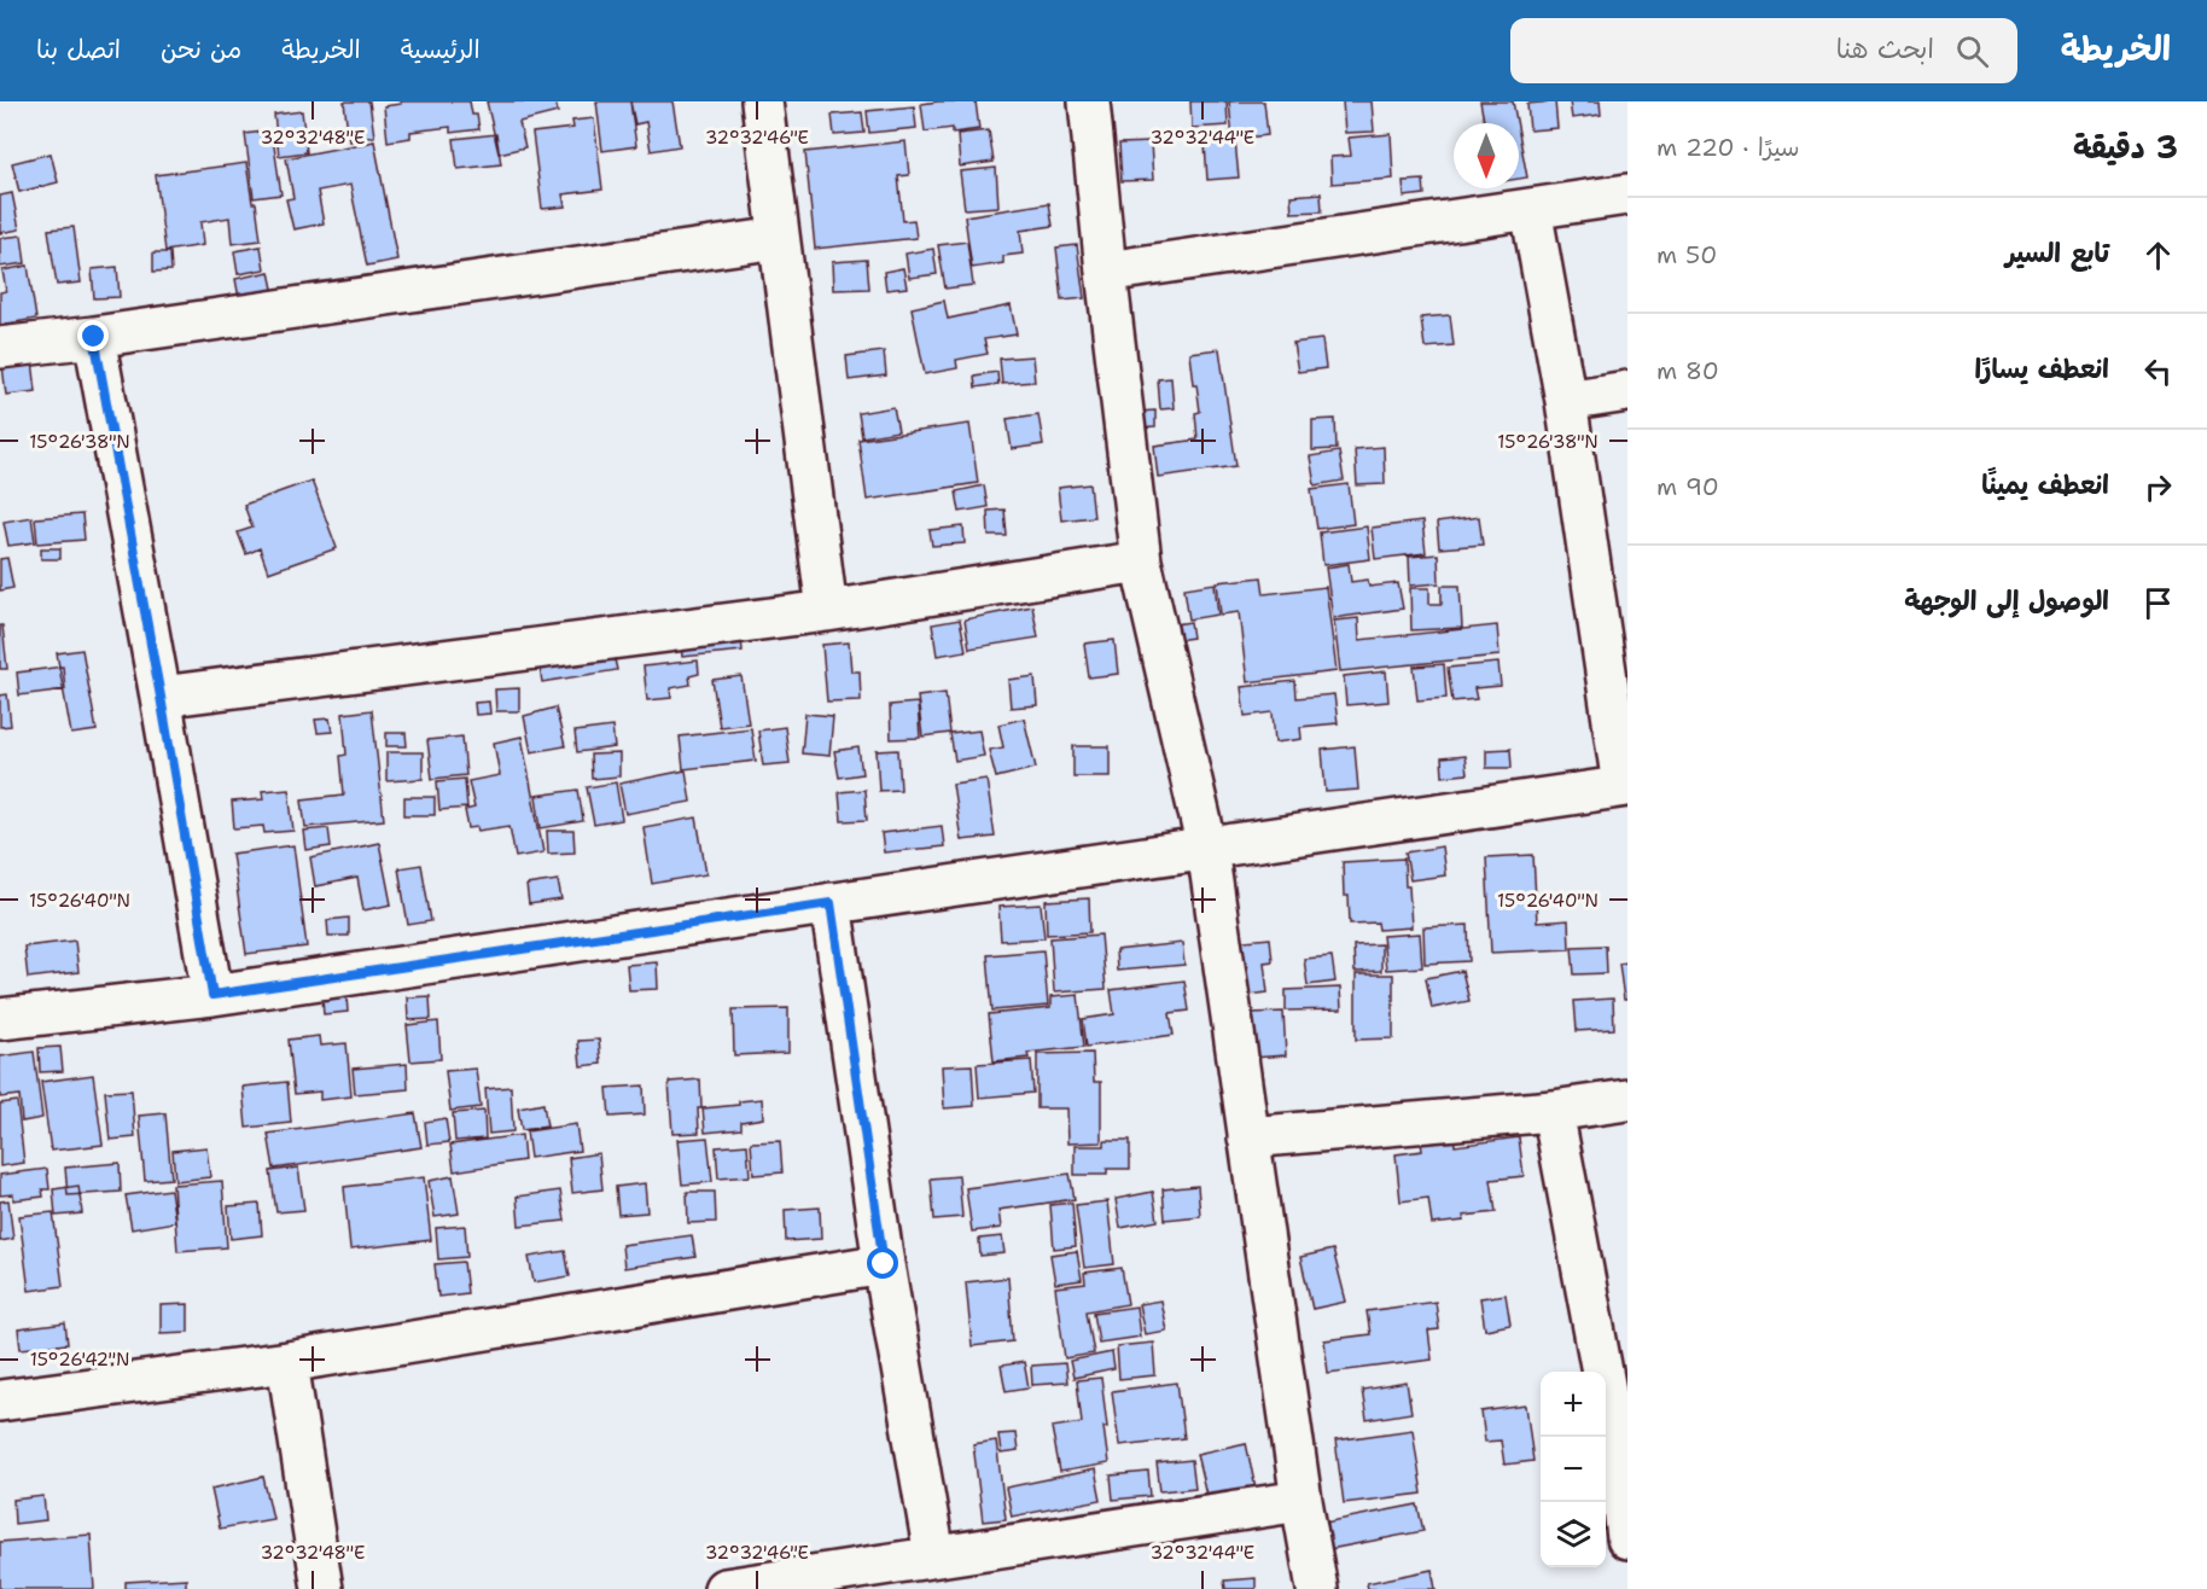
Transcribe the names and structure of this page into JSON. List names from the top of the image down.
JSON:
{
  "north": "bottom",
  "page": {
    "header": "الخريطة",
    "search": "ابحث هنا",
    "nav": [
      "الرئيسية",
      "الخريطة",
      "من نحن",
      "اتصل بنا"
    ],
    "heading": ["3 دقيقة", "سيرًا · 220 m"],
    "list": [
      ["تابع السير", "50 m"],
      ["انعطف يسارًا", "80 m"],
      ["انعطف يمينًا", "90 m"],
      "الوصول إلى الوجهة"
    ],
    "map_buttons": ["+", "−"]
  },
  "coordinates": [
    "32°32'48\"E",
    "32°32'46\"E",
    "32°32'44\"E",
    "15°26'38\"N",
    "15°26'40\"N",
    "15°26'42\"N"
  ]
}
